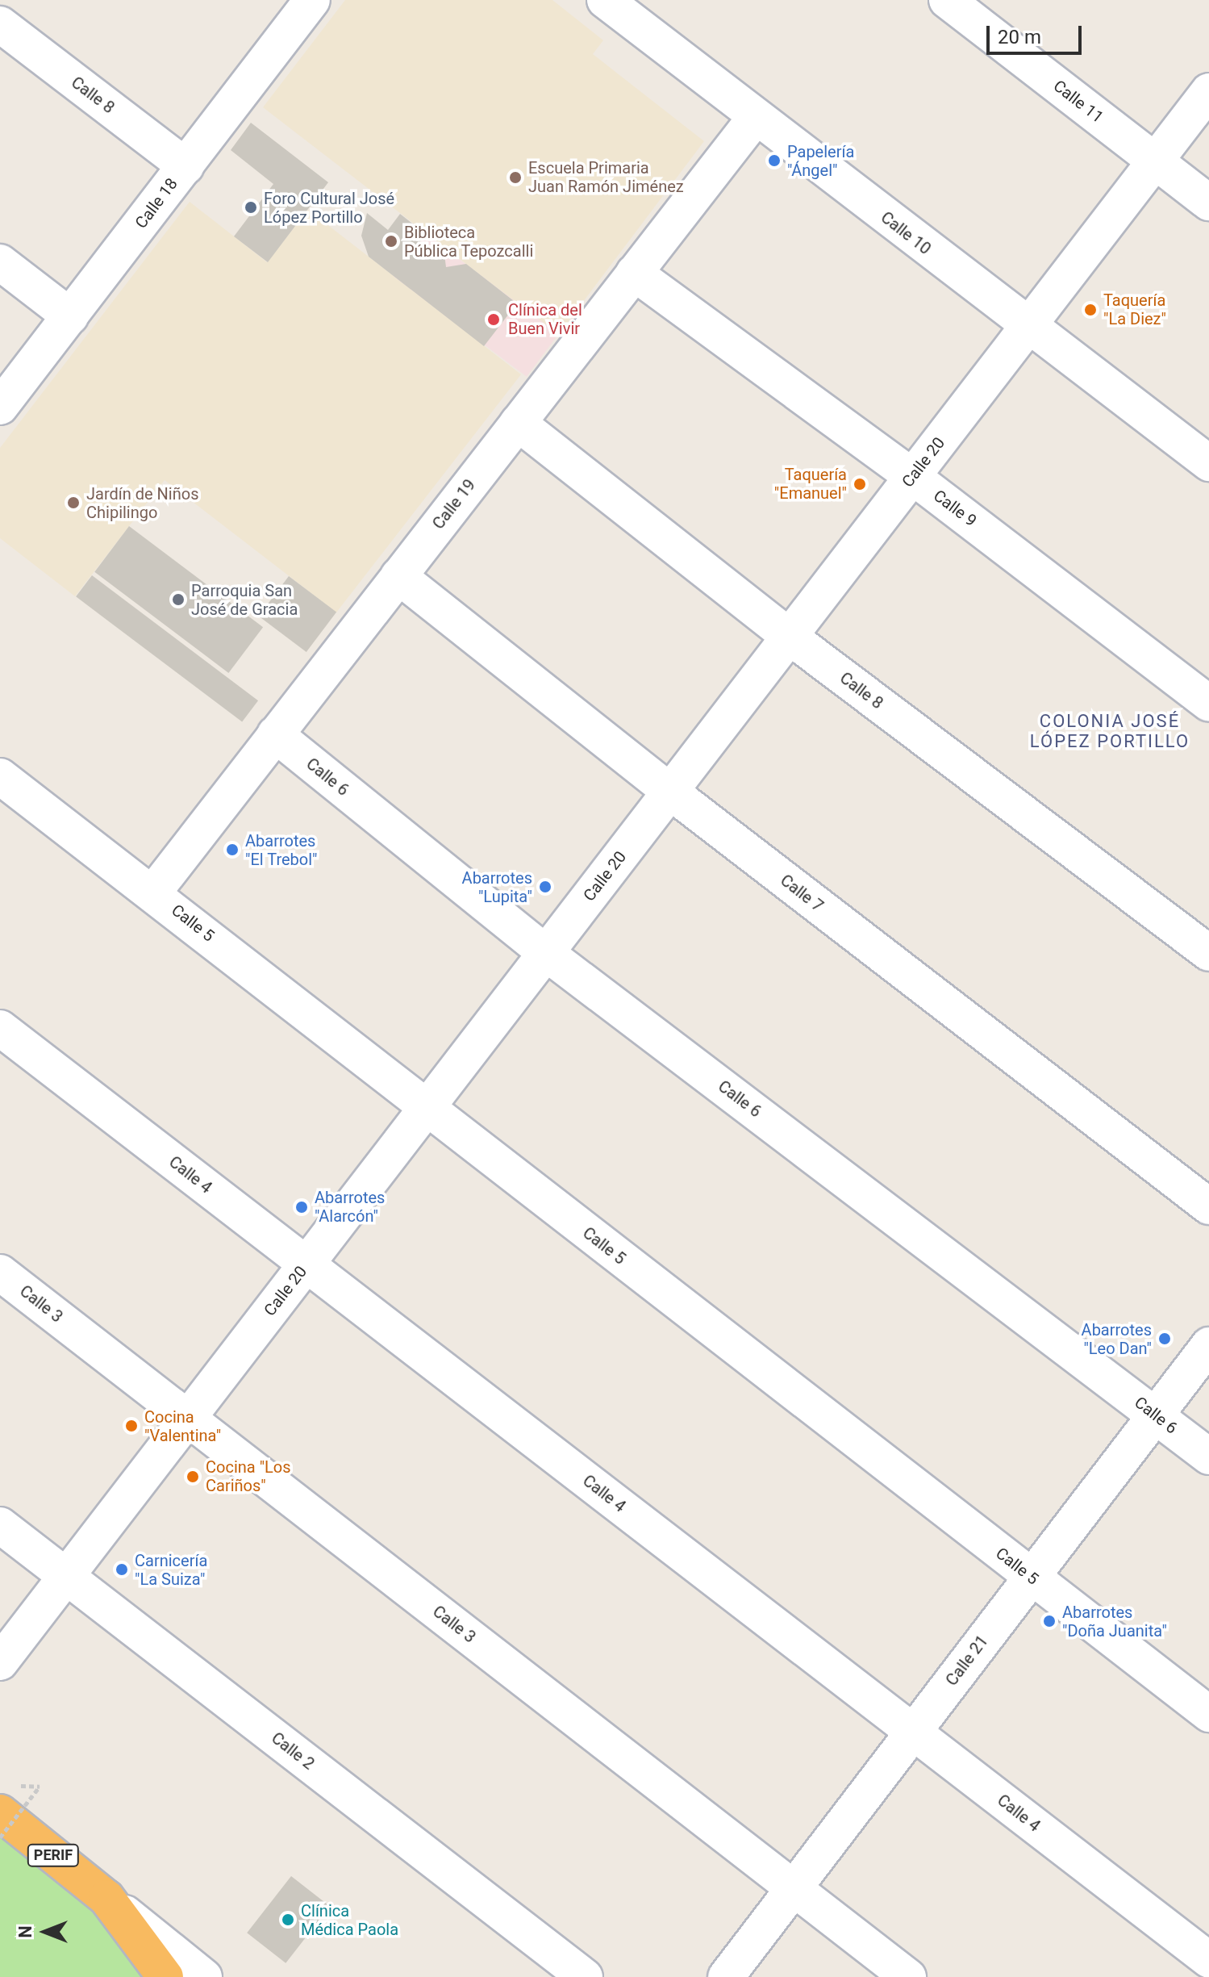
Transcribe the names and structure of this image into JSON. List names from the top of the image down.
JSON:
{
  "streets": {
    "highway": ["PERIF"],
    "street": [
      "Calle 8",
      "Calle 11",
      "Calle 18",
      "Calle 10",
      "Calle 20",
      "Calle 19",
      "Calle 9",
      "Calle 6",
      "Calle 7",
      "Calle 5",
      "Calle 4",
      "Calle 3",
      "Calle 21",
      "Calle 2"
    ]
  },
  "crossings": [
    ["Calle 8", "Calle 18"],
    ["Calle 8", "Calle 20"],
    ["Calle 8", "Calle 19"],
    ["Calle 11", "Calle 20"],
    ["Calle 10", "Calle 20"],
    ["Calle 10", "Calle 19"],
    ["Calle 20", "Calle 9"],
    ["Calle 20", "Calle 6"],
    ["Calle 20", "Calle 7"],
    ["Calle 20", "Calle 5"],
    ["Calle 20", "Calle 4"],
    ["Calle 20", "Calle 3"],
    ["Calle 20", "Calle 2"],
    ["Calle 19", "Calle 9"],
    ["Calle 19", "Calle 6"],
    ["Calle 19", "Calle 7"],
    ["Calle 19", "Calle 5"],
    ["Calle 6", "Calle 21"],
    ["Calle 5", "Calle 21"],
    ["Calle 4", "Calle 21"],
    ["Calle 3", "Calle 21"]
  ],
  "districts": ["COLONIA JOSÉ LÓPEZ PORTILLO"],
  "places": [
    "Papelería \"Ángel\"",
    "Escuela Primaria Juan Ramón Jiménez",
    "Foro Cultural José López Portillo",
    "Biblioteca Pública Tepozcalli",
    "Taquería \"La Diez\"",
    "Clínica del Buen Vivir",
    "Taquería \"Emanuel\"",
    "Jardín de Niños Chipilingo",
    "Parroquia San José de Gracia",
    "Abarrotes \"El Trebol\"",
    "Abarrotes \"Lupita\"",
    "Abarrotes \"Alarcón\"",
    "Abarrotes \"Leo Dan\"",
    "Cocina \"Valentina\"",
    "Cocina \"Los Cariños\"",
    "Carnicería \"La Suiza\"",
    "Abarrotes \"Doña Juanita\"",
    "Clínica Médica Paola"
  ],
  "scale_bar": "20 m",
  "north": "left"
}
